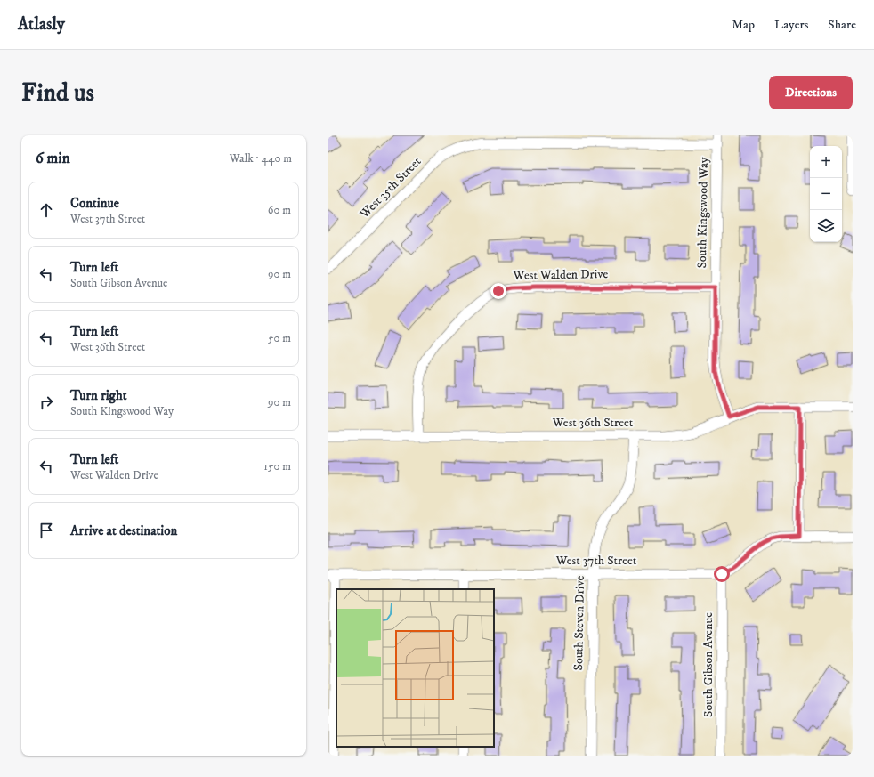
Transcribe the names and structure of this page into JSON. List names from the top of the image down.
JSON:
{
  "streets": {
    "street": [
      "West 35th Street",
      "South Kingswood Way",
      "West Walden Drive",
      "West 36th Street",
      "West 37th Street",
      "South Steven Drive",
      "South Gibson Avenue"
    ]
  },
  "crossings": [
    ["West 35th Street", "South Kingswood Way"],
    ["South Kingswood Way", "West Walden Drive"],
    ["South Kingswood Way", "West 36th Street"],
    ["West Walden Drive", "West 36th Street"],
    ["West 36th Street", "South Steven Drive"],
    ["West 37th Street", "South Steven Drive"],
    ["West 37th Street", "South Gibson Avenue"]
  ],
  "page": {
    "header": "Atlasly",
    "nav": ["Map", "Layers", "Share"],
    "buttons": "Directions",
    "title": "Find us",
    "heading": ["6 min", "Walk · 440 m"],
    "map_buttons": ["+", "−"],
    "list": [
      ["Continue", "West 37th Street", "60 m"],
      ["Turn left", "South Gibson Avenue", "90 m"],
      ["Turn left", "West 36th Street", "50 m"],
      ["Turn right", "South Kingswood Way", "90 m"],
      ["Turn left", "West Walden Drive", "150 m"],
      "Arrive at destination"
    ]
  }
}
